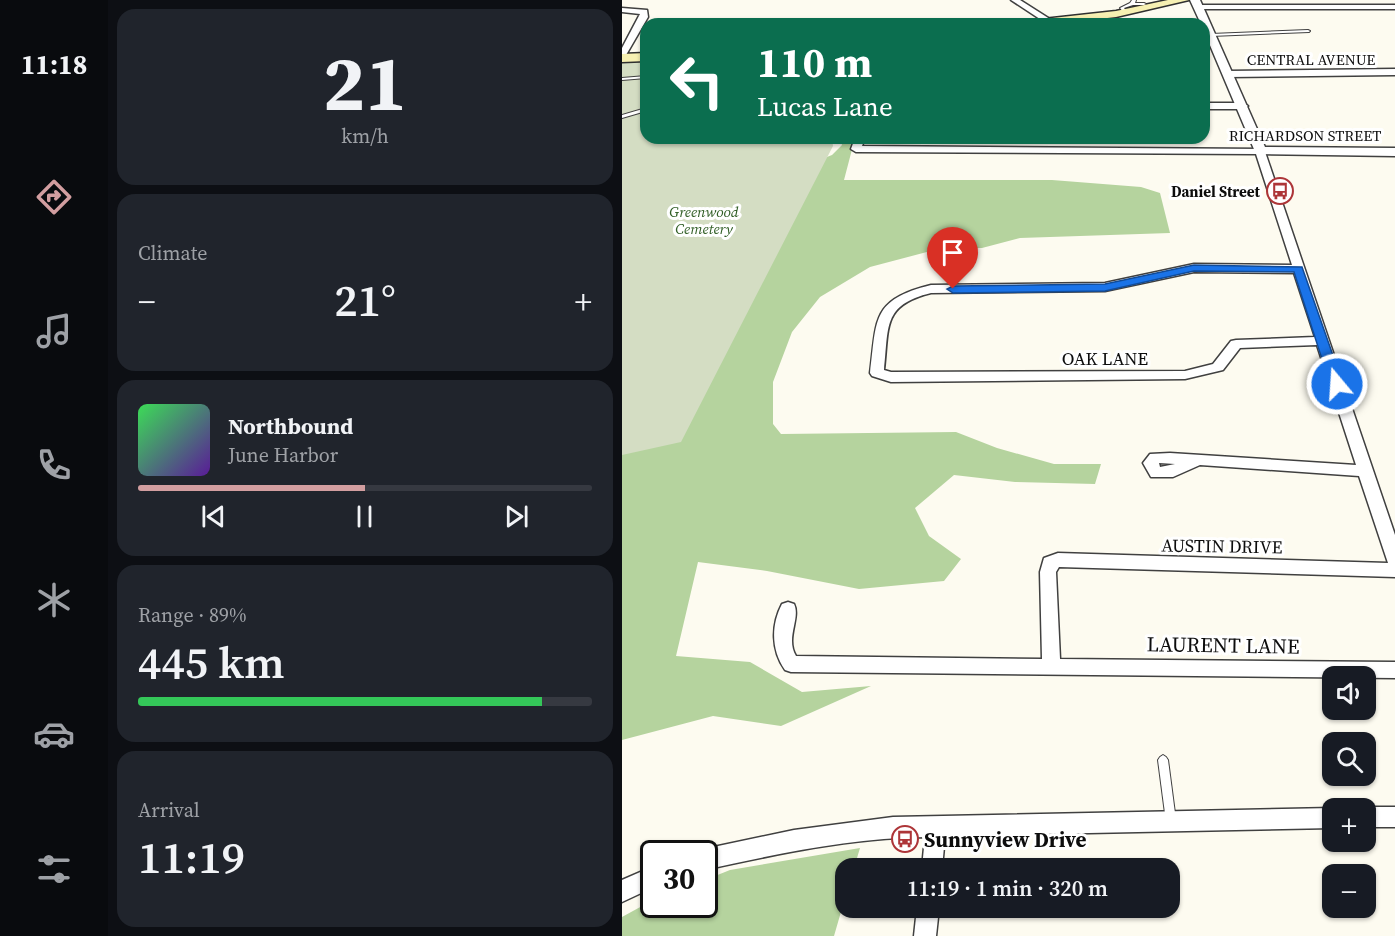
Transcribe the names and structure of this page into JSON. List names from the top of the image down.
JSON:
{
  "streets": {
    "street": [
      "CENTRAL AVENUE",
      "RICHARDSON STREET",
      "OAK LANE",
      "AUSTIN DRIVE",
      "LAURENT LANE"
    ]
  },
  "crossings": [
    ["AUSTIN DRIVE", "LAURENT LANE"]
  ],
  "parks": ["Greenwood Cemetery"],
  "places": {
    "bus stop": ["Daniel Street", "Sunnyview Drive"]
  },
  "page": {
    "tabs": "11:18",
    "tile": [
      ["21", "km/h"],
      "Climate",
      ["Range · 89%", "445 km"],
      ["Arrival", "11:19"]
    ],
    "turn": ["110 m", "Lucas Lane"],
    "heat": ["−", "21°", "+"],
    "song": ["Northbound", "June Harbor"],
    "map_buttons": ["+", "−"],
    "limit": "30",
    "trip": "11:19 · 1 min · 320 m"
  }
}
